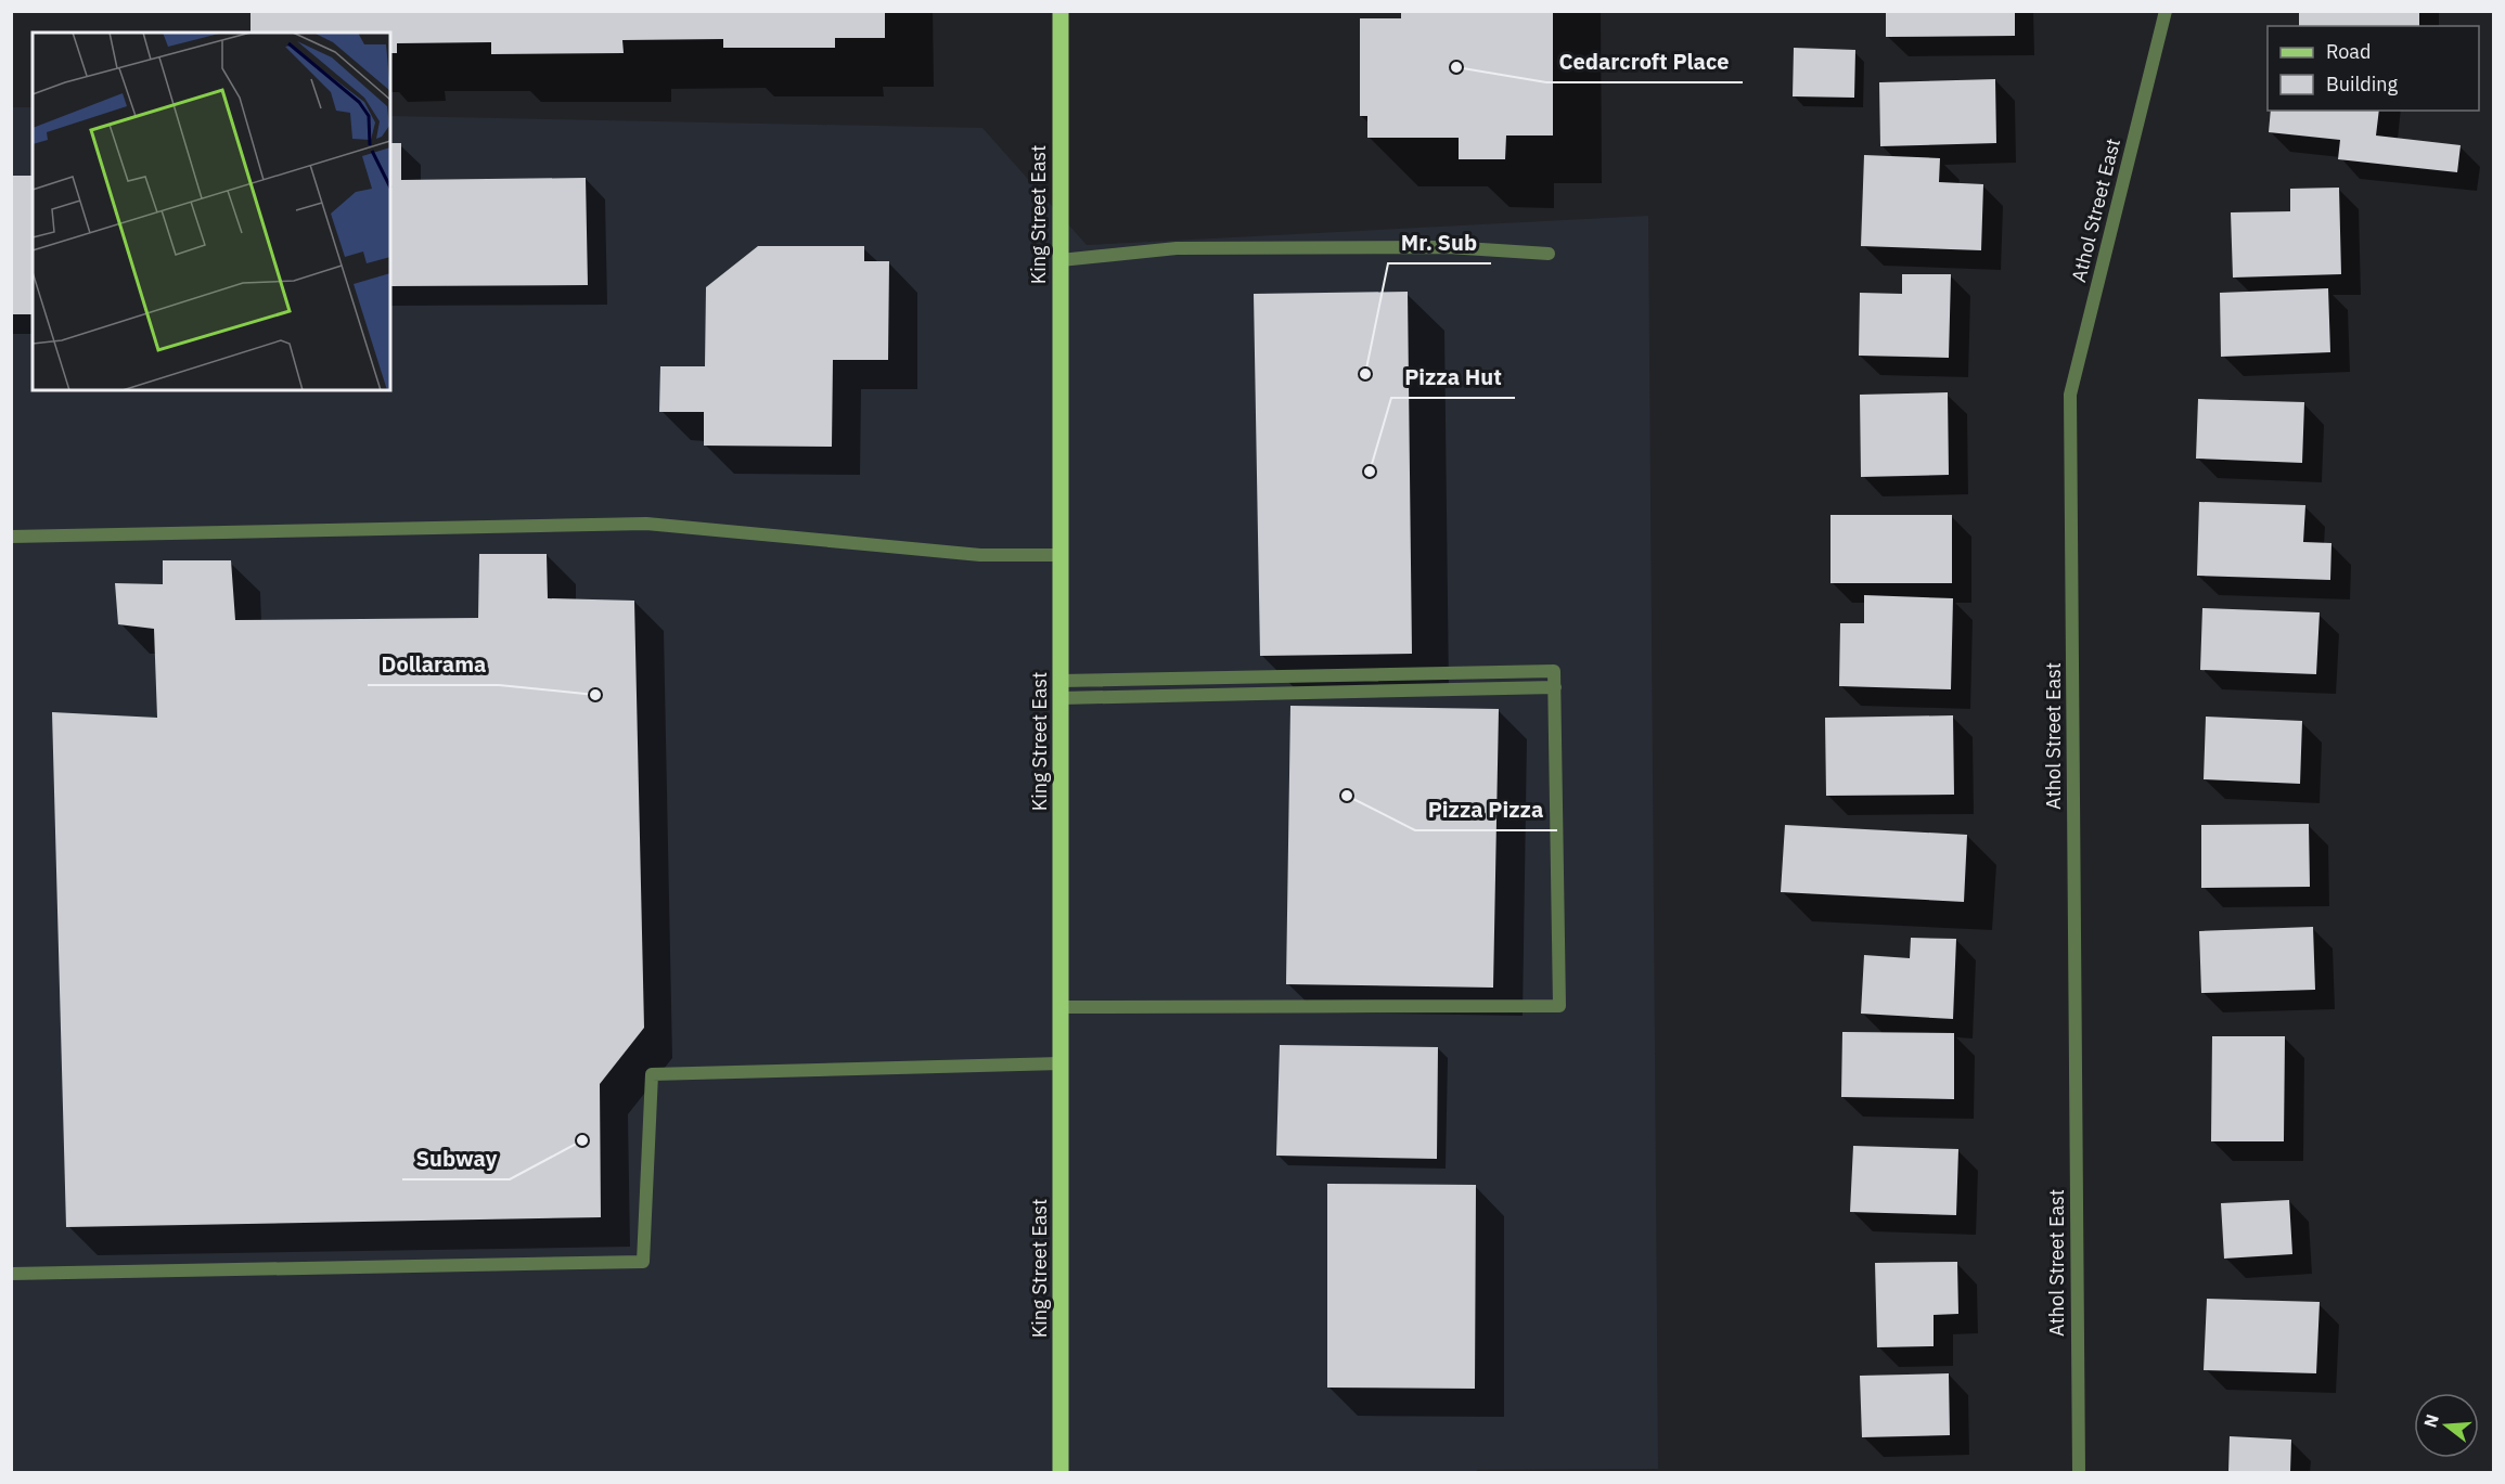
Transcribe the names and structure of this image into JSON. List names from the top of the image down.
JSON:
{
  "streets": {
    "main road": ["King Street East"],
    "street": ["Athol Street East"]
  },
  "places": [
    "Cedarcroft Place",
    "Mr. Sub",
    "Pizza Hut",
    "Dollarama",
    "Pizza Pizza",
    "Subway"
  ],
  "legend": ["Road", "Building"],
  "north": "left"
}
